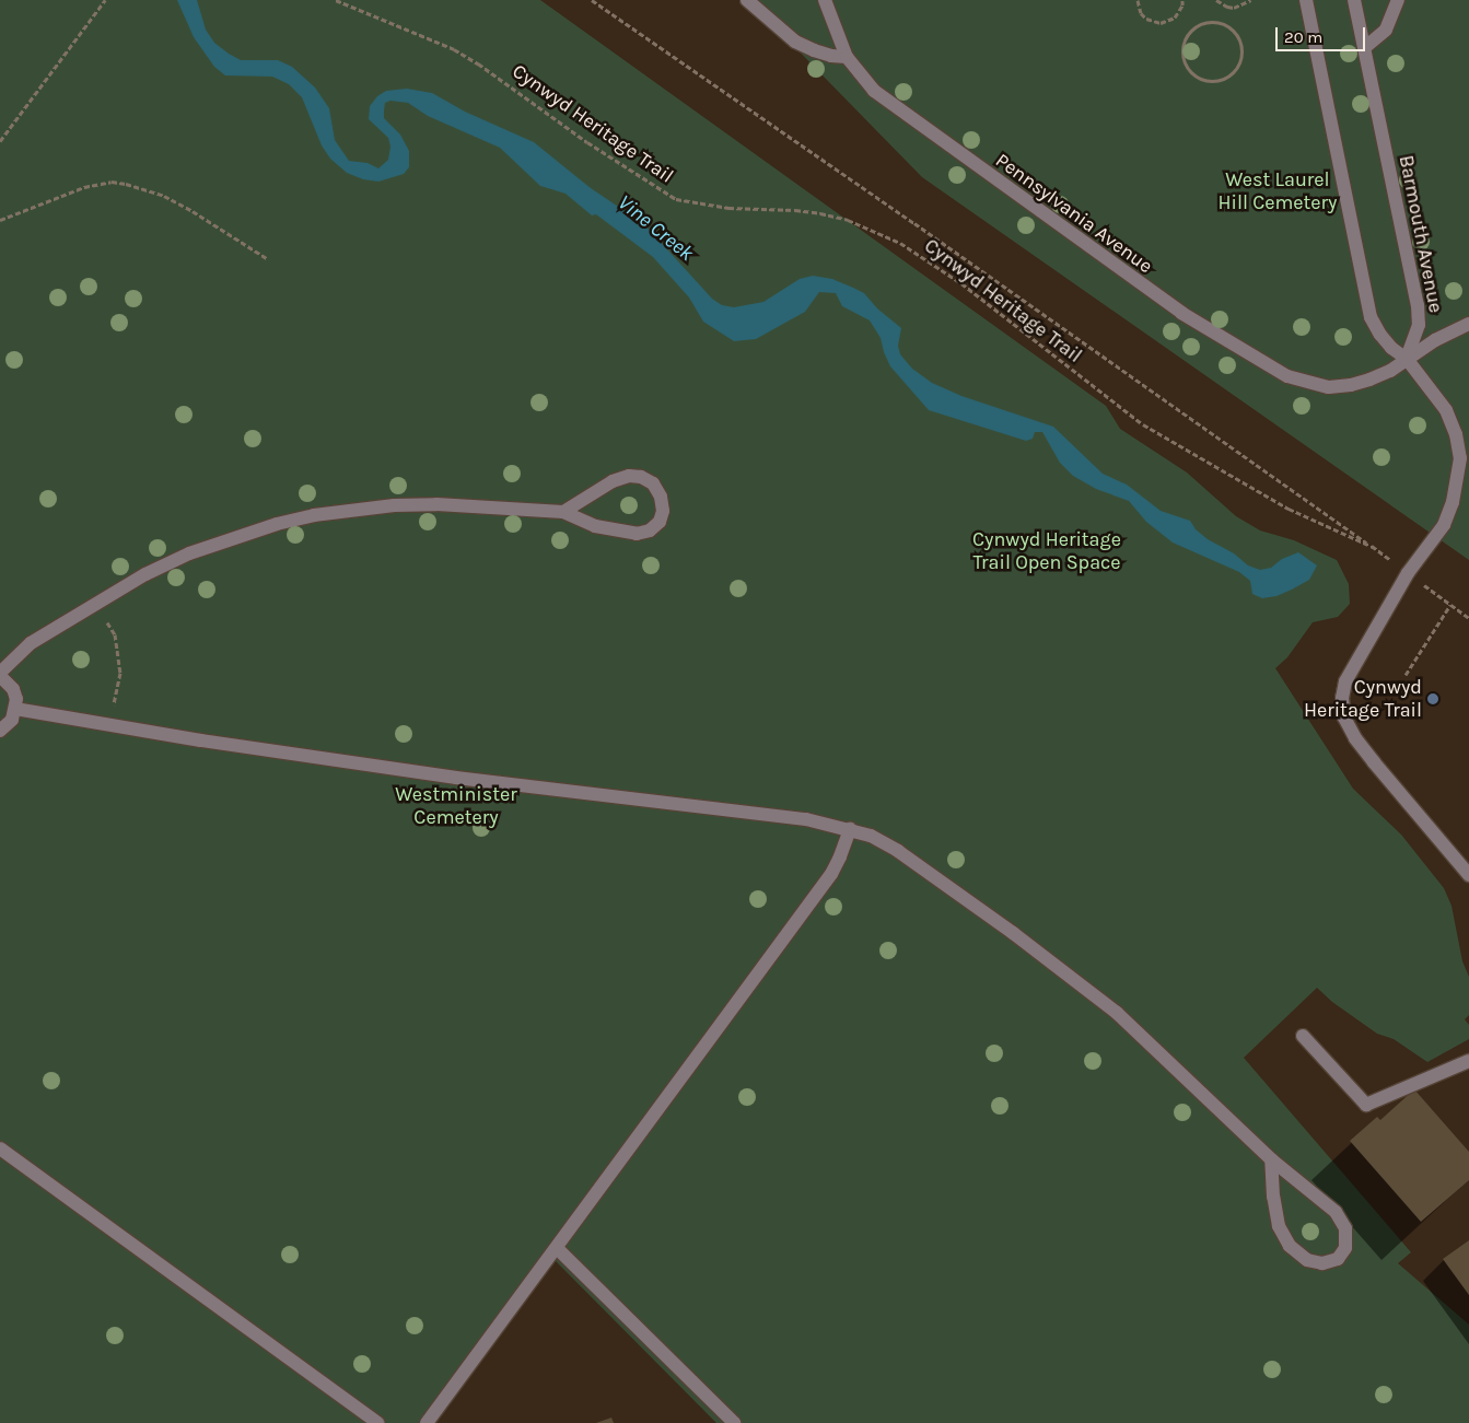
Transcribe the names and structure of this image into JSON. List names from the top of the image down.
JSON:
{
  "streets": {
    "lane": ["Pennsylvania Avenue", "Barmouth Avenue"],
    "path": ["Cynwyd Heritage Trail"]
  },
  "crossings": [
    ["Pennsylvania Avenue", "Barmouth Avenue"]
  ],
  "water": ["Vine Creek"],
  "parks": ["West Laurel Hill Cemetery", "Cynwyd Heritage Trail Open Space", "Westminister Cemetery"],
  "places": ["Cynwyd Heritage Trail"],
  "scale_bar": "20 m"
}
